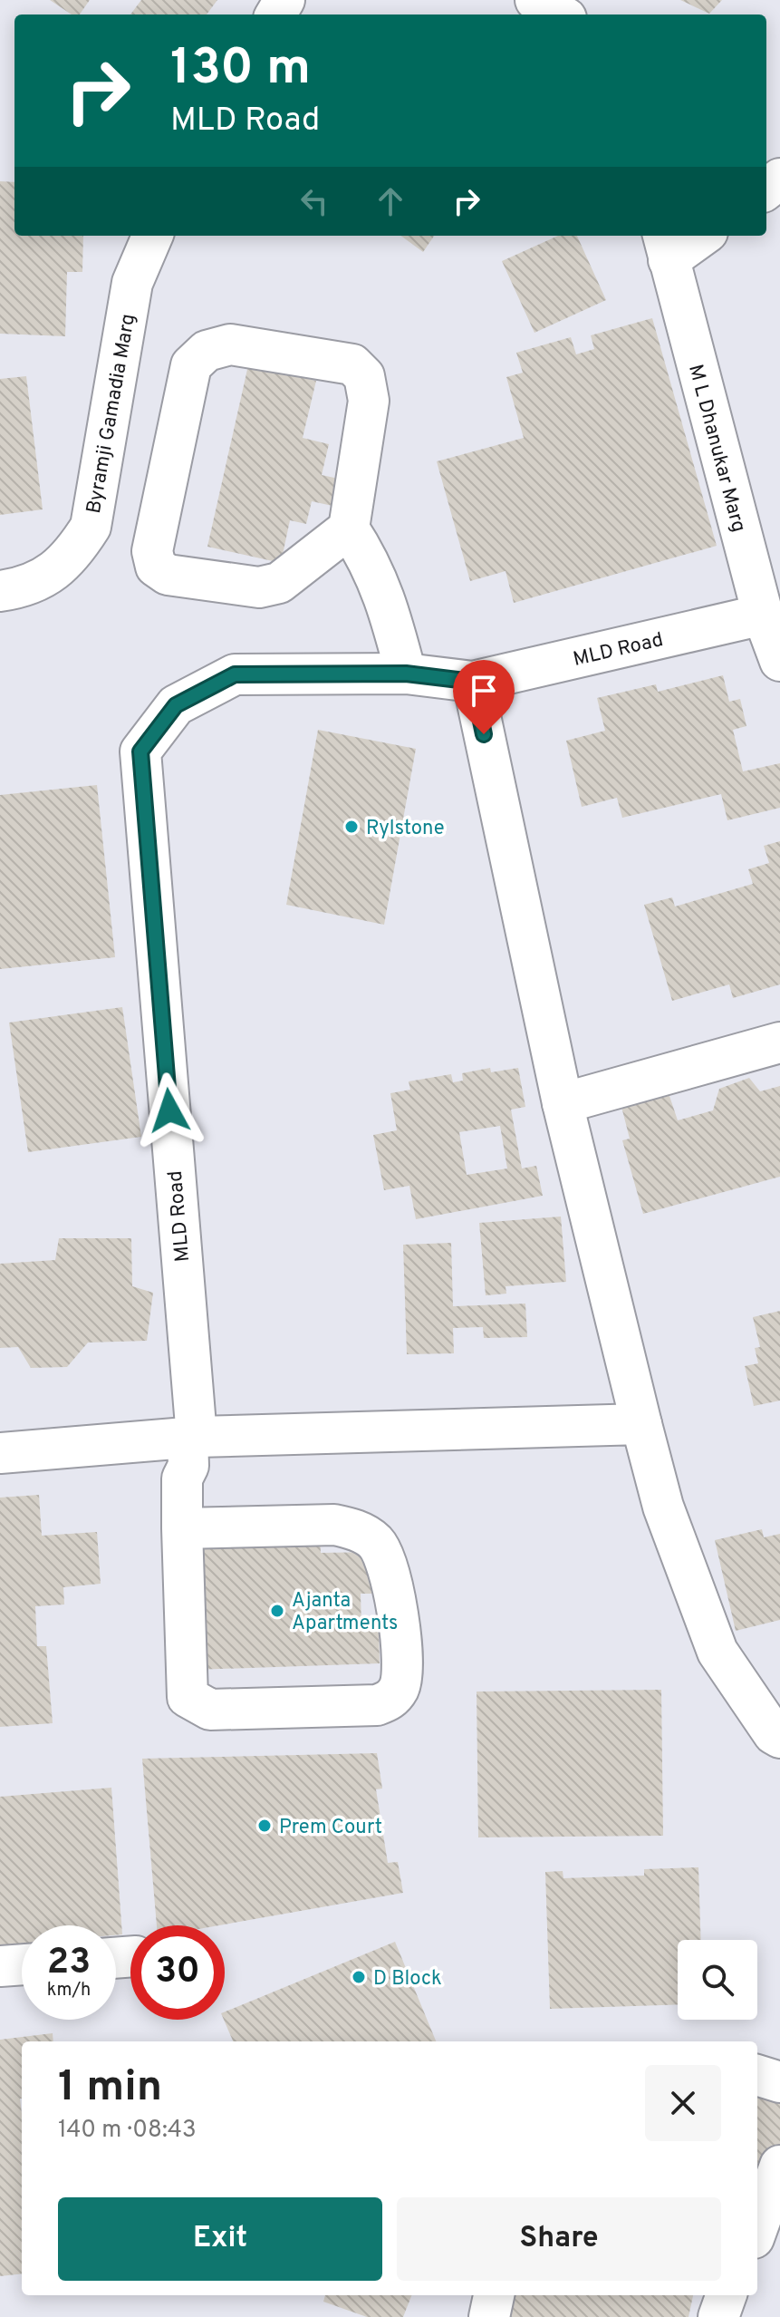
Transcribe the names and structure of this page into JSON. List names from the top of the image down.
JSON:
{
  "streets": {
    "street": ["Byramji Gamadia Marg", "M L Dhanukar Marg", "MLD Road"]
  },
  "crossings": [
    ["M L Dhanukar Marg", "MLD Road"]
  ],
  "places": [
    "Rylstone",
    "Ajanta Apartments",
    "Prem Court",
    "D Block"
  ],
  "page": {
    "turn": ["130 m", "MLD Road"],
    "speed": "23 km/h",
    "limit": "30",
    "heading": ["1 min", "140 m · 08:43"],
    "buttons": ["Exit", "Share"]
  }
}
